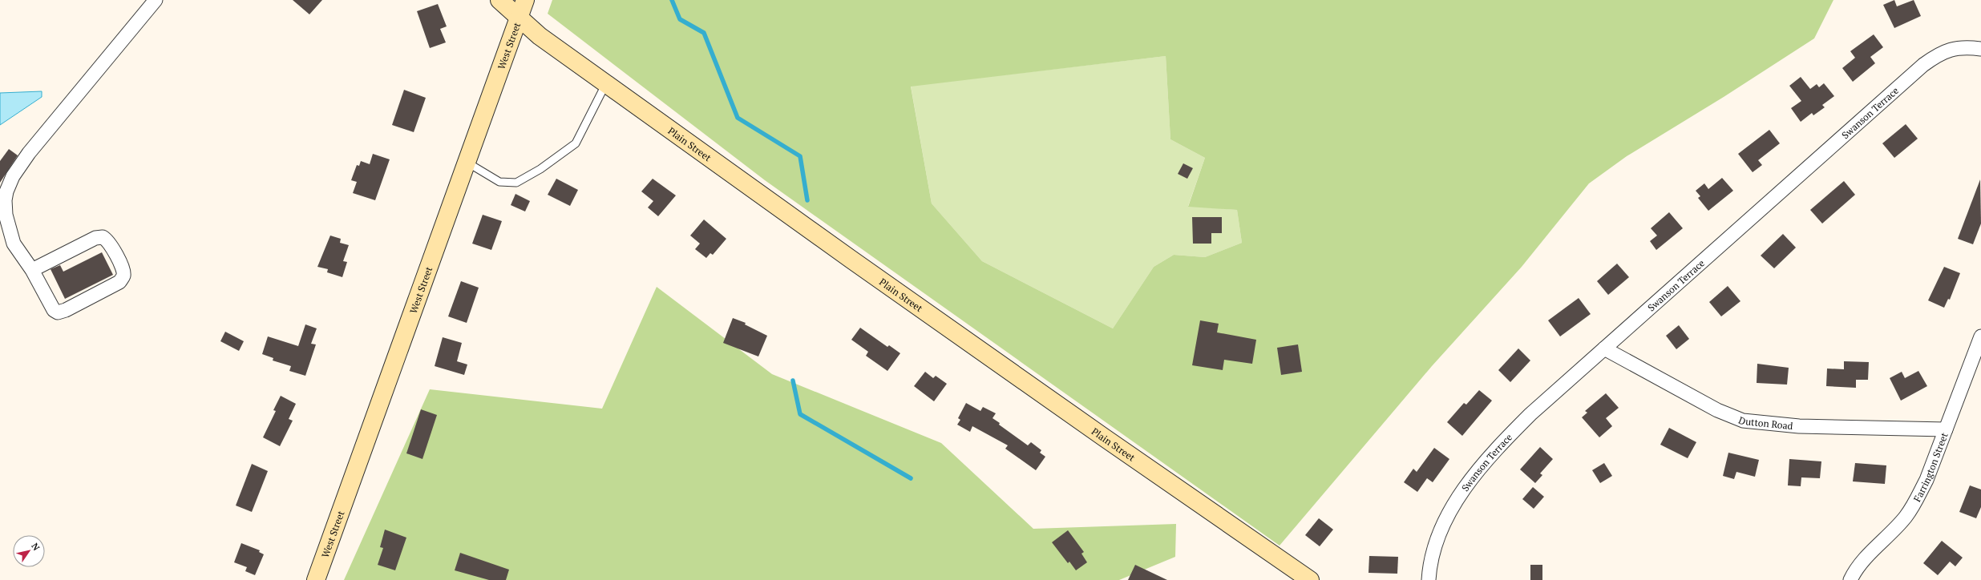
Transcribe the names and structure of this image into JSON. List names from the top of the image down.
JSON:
{
  "streets": {
    "street": [
      "West Street",
      "Swanson Terrace",
      "Plain Street",
      "Dutton Road",
      "Farrington Street"
    ]
  },
  "crossings": [
    ["West Street", "Plain Street"],
    ["Swanson Terrace", "Dutton Road"],
    ["Dutton Road", "Farrington Street"]
  ],
  "north": "top right"
}
